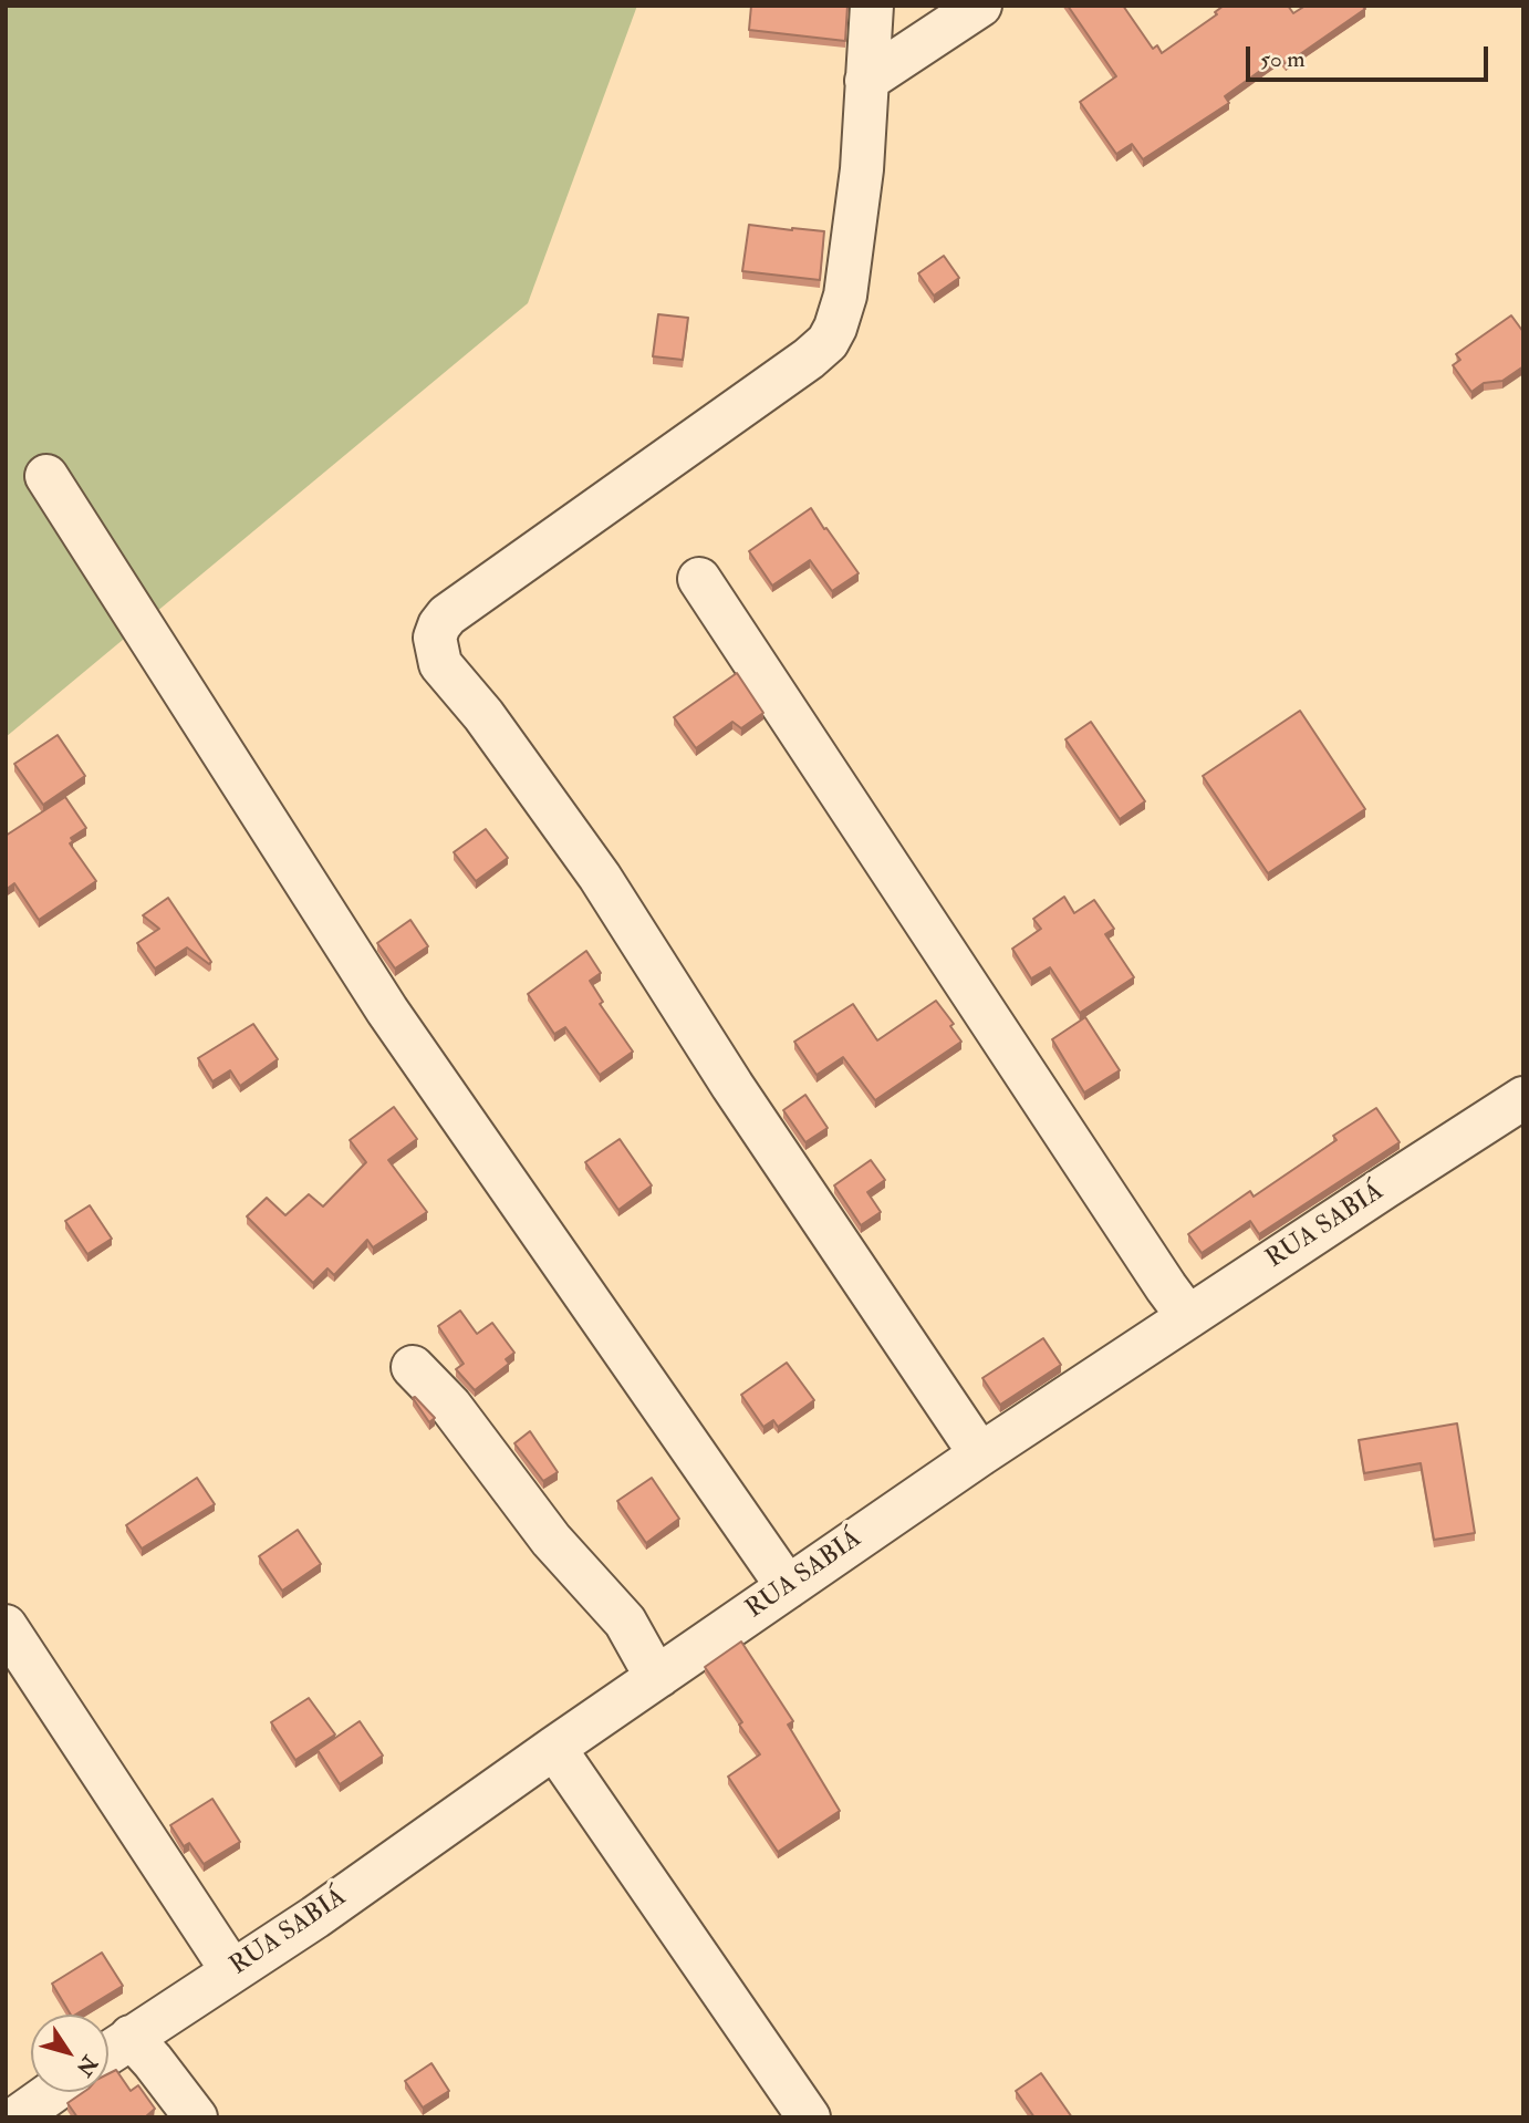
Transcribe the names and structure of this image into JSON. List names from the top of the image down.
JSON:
{
  "streets": {
    "street": ["RUA SABIÁ"]
  },
  "scale_bar": "50 m",
  "north": "bottom right"
}
